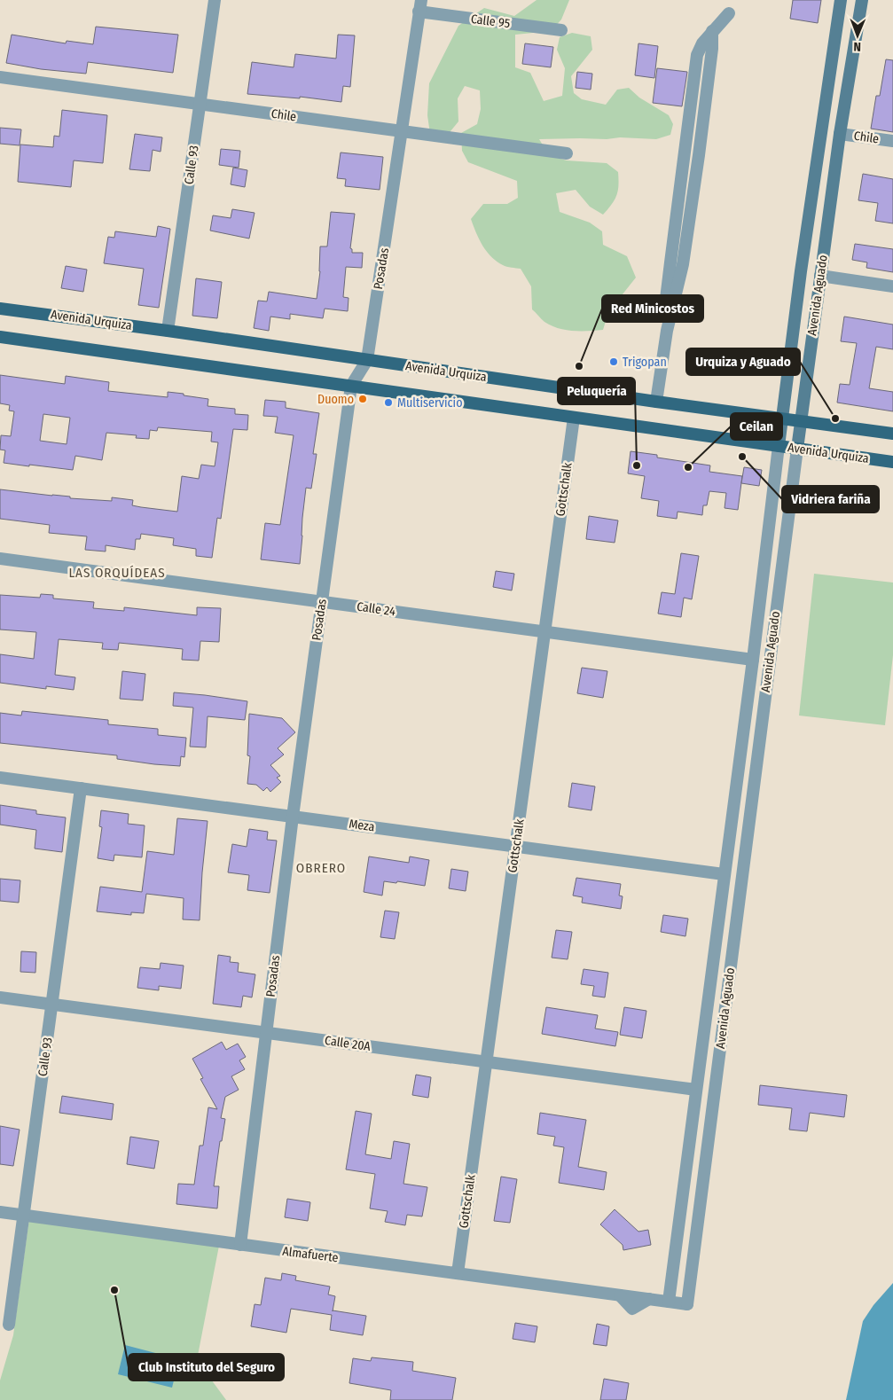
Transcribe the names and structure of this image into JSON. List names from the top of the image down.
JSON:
{
  "streets": {
    "main road": ["Avenida Aguado", "Avenida Urquiza"],
    "street": [
      "Calle 95",
      "Chile",
      "Calle 93",
      "Posadas",
      "Gottschalk",
      "Calle 24",
      "Meza",
      "Calle 20A",
      "Almafuerte"
    ]
  },
  "crossings": [
    ["Calle 95", "Posadas"],
    ["Chile", "Calle 93"],
    ["Chile", "Posadas"],
    ["Chile", "Avenida Aguado"],
    ["Calle 93", "Avenida Urquiza"],
    ["Calle 93", "Meza"],
    ["Calle 93", "Calle 20A"],
    ["Calle 93", "Almafuerte"],
    ["Posadas", "Avenida Urquiza"],
    ["Posadas", "Calle 24"],
    ["Posadas", "Meza"],
    ["Posadas", "Calle 20A"],
    ["Posadas", "Almafuerte"],
    ["Avenida Aguado", "Avenida Urquiza"],
    ["Avenida Aguado", "Calle 24"],
    ["Avenida Aguado", "Meza"],
    ["Avenida Aguado", "Calle 20A"],
    ["Avenida Aguado", "Almafuerte"],
    ["Avenida Urquiza", "Gottschalk"],
    ["Gottschalk", "Calle 24"],
    ["Gottschalk", "Meza"],
    ["Gottschalk", "Calle 20A"],
    ["Gottschalk", "Almafuerte"]
  ],
  "districts": ["LAS ORQUÍDEAS", "OBRERO"],
  "places": [
    "Trigopan",
    "Red Minicostos",
    "Duomo",
    "Multiservicio",
    "Urquiza y Aguado",
    "Vidriera fariña",
    "Peluquería",
    "Ceilan",
    "Club Instituto del Seguro"
  ],
  "north": "bottom"
}
